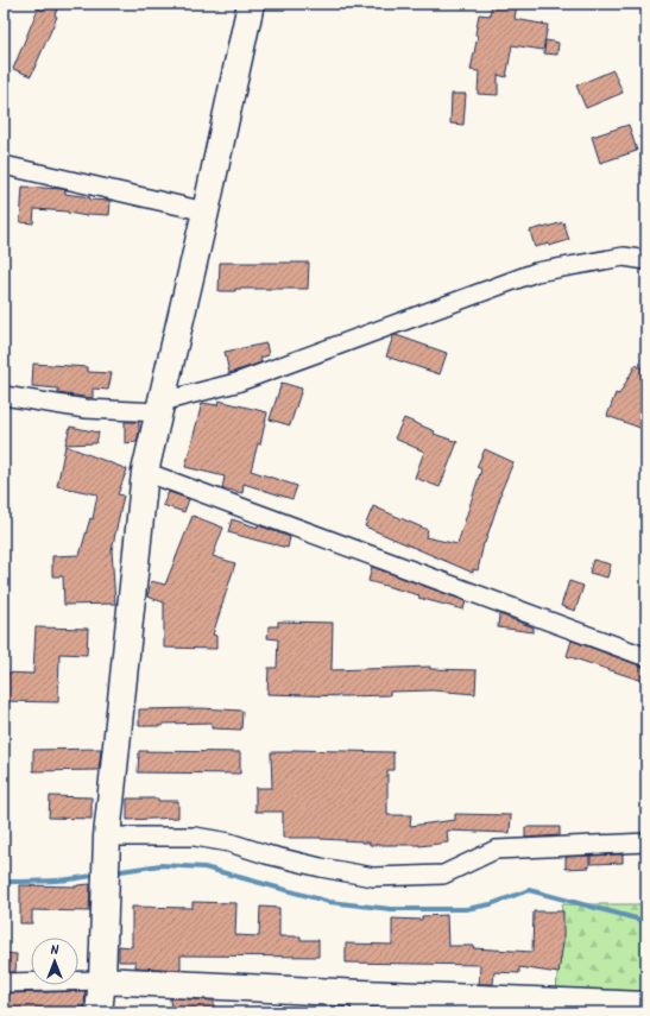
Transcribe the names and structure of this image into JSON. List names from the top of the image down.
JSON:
{
  "north": "top"
}
